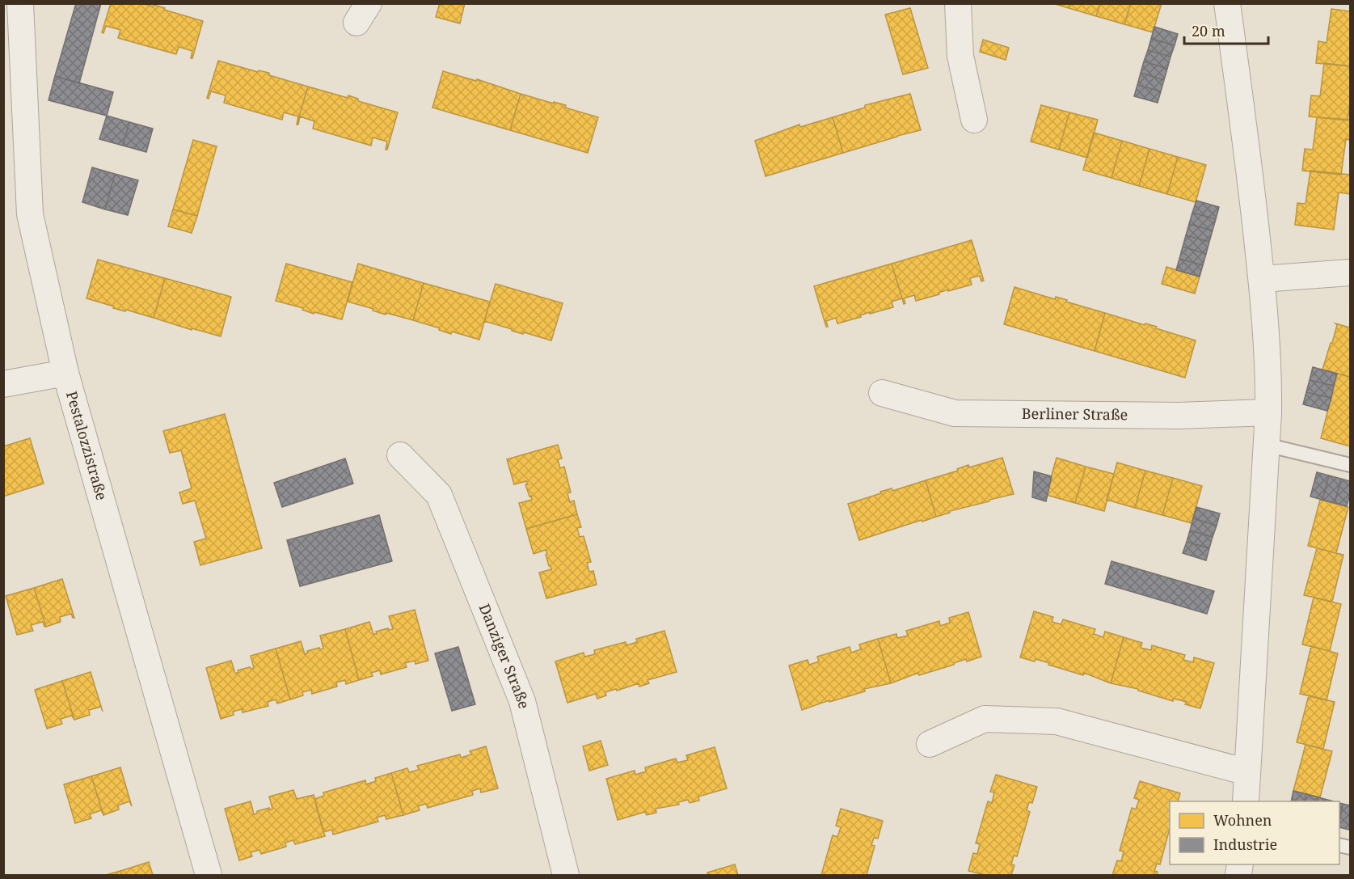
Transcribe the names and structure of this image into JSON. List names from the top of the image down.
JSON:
{
  "streets": {
    "street": ["Berliner Straße", "Pestalozzistraße", "Danziger Straße"]
  },
  "legend": ["Wohnen", "Industrie"],
  "scale_bar": "20 m"
}
